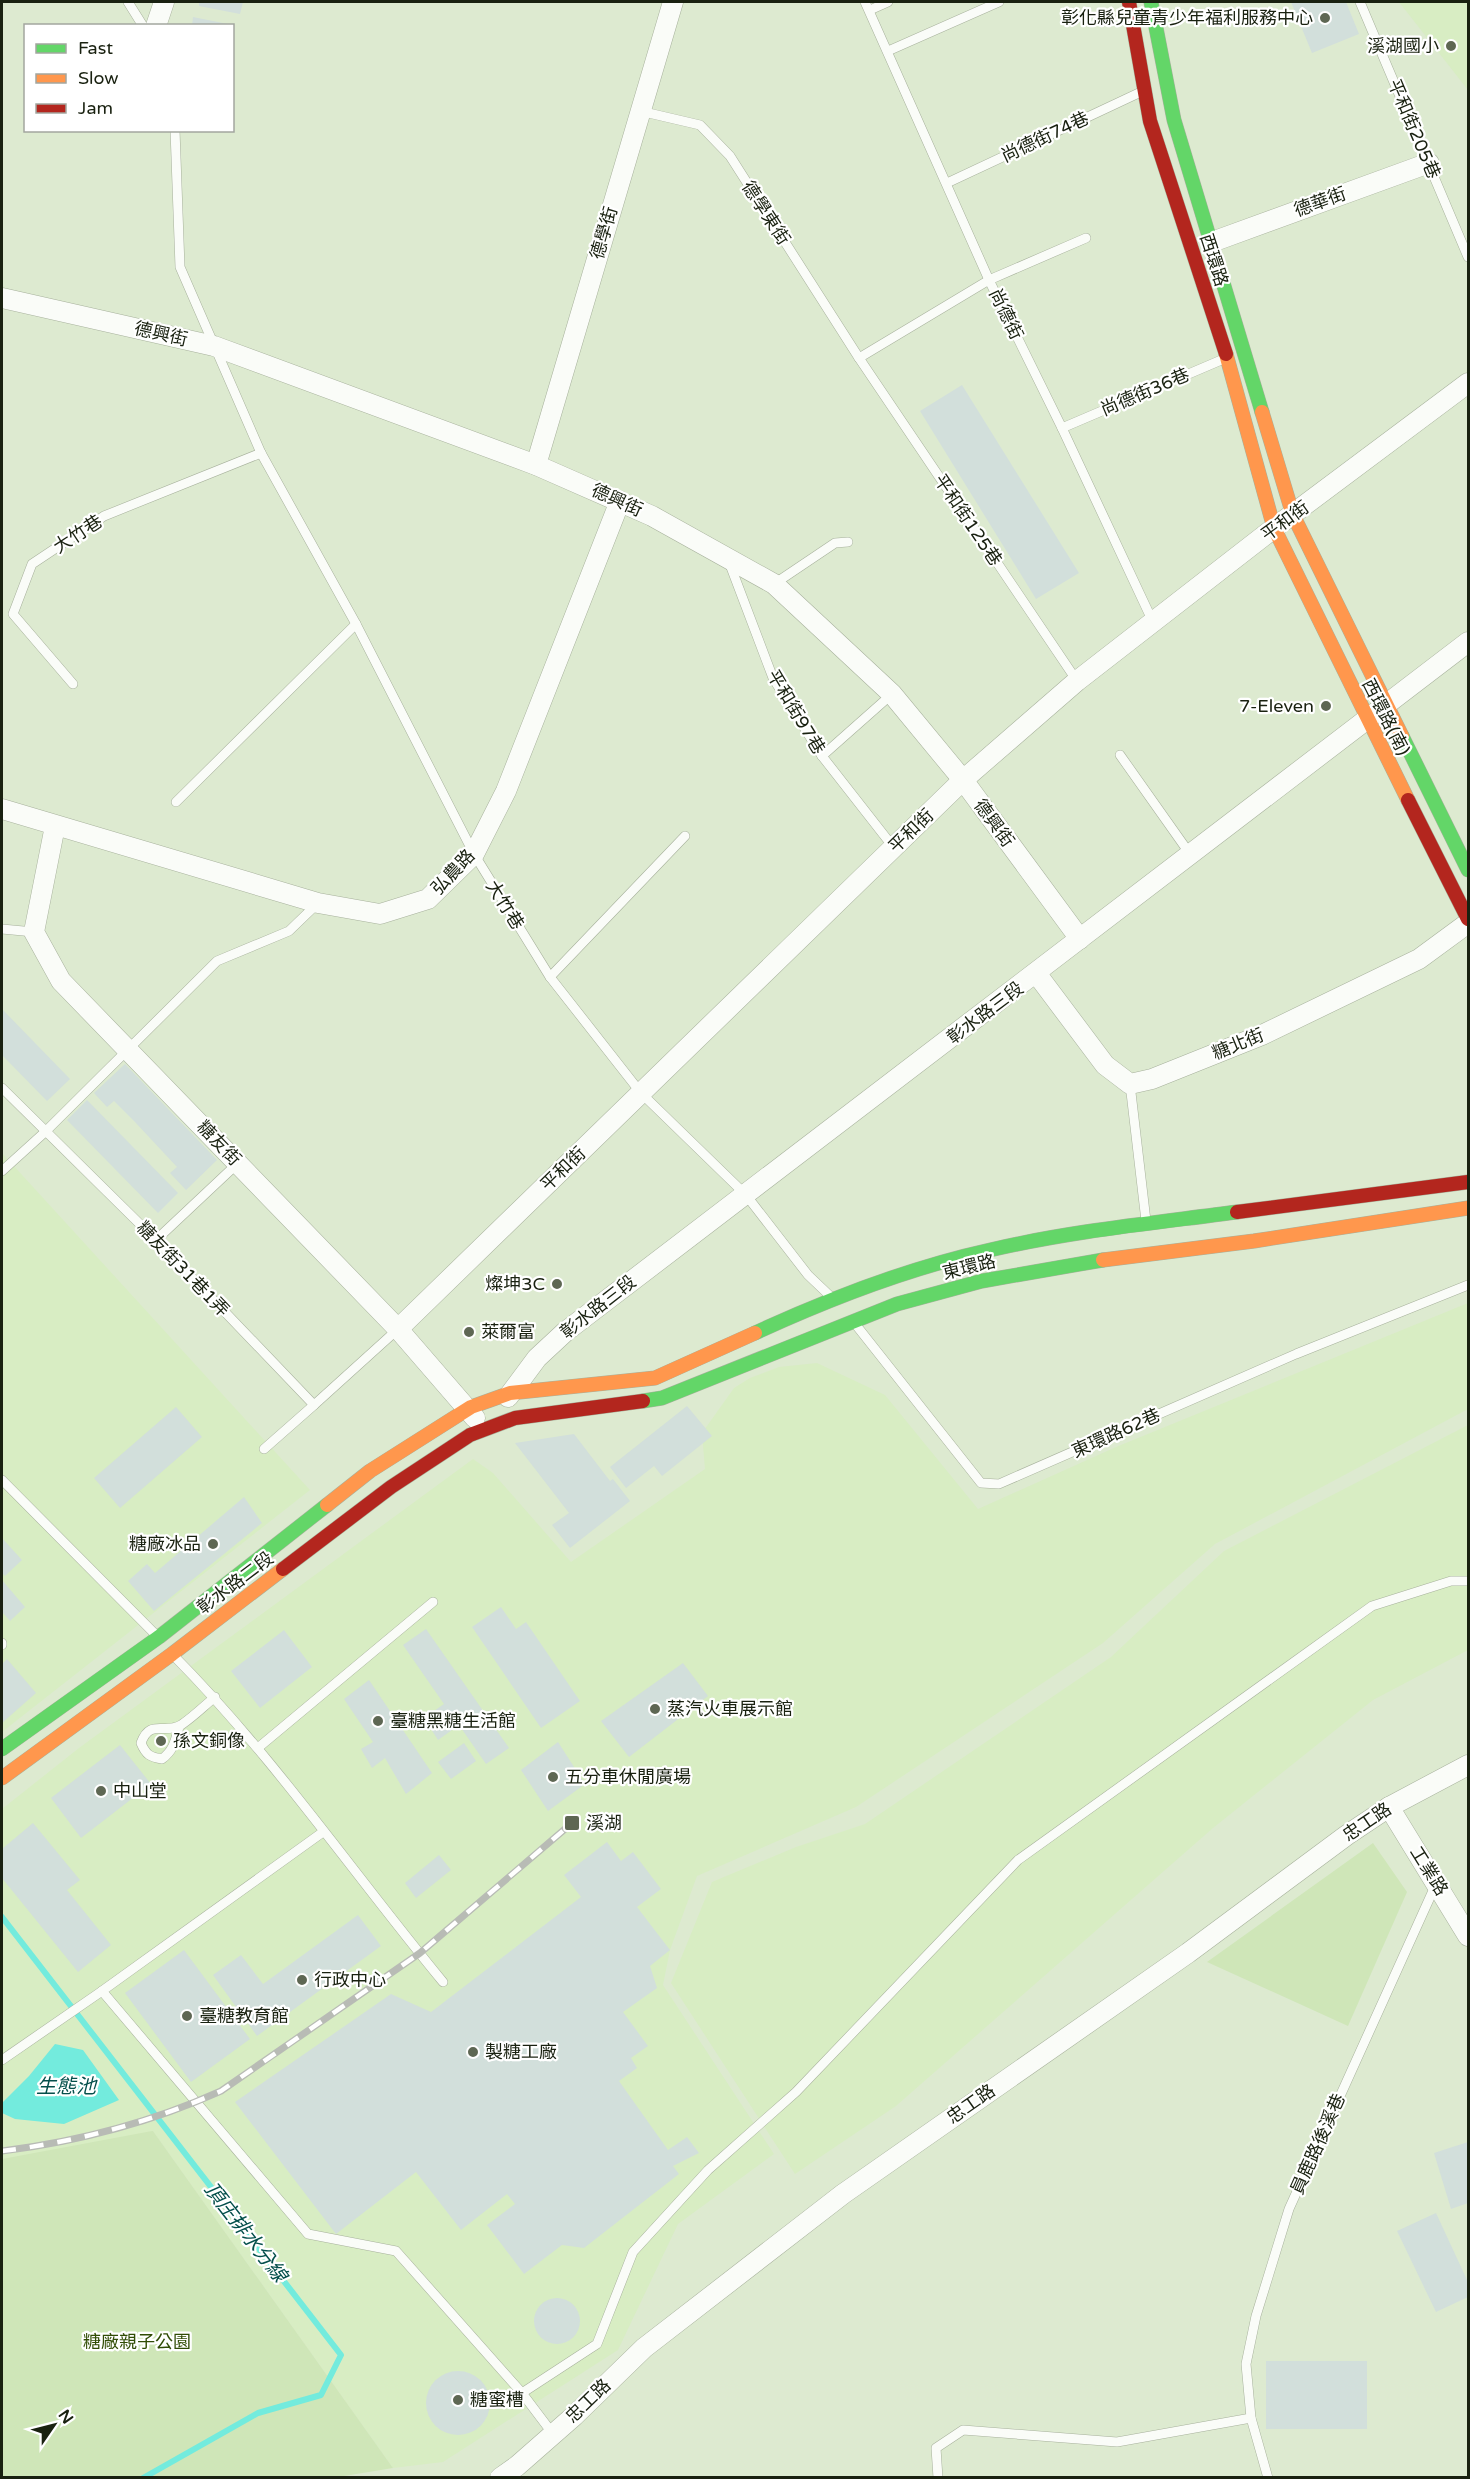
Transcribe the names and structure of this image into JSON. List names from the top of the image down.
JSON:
{
  "streets": {
    "main road": [
      "西環路",
      "西環路(南)",
      "東環路",
      "彰水路二段"
    ],
    "street": [
      "德華街",
      "德學街",
      "德興街",
      "平和街",
      "弘農路",
      "彰水路三段",
      "糖北街",
      "糖友街",
      "忠工路",
      "工業路"
    ],
    "lane": [
      "平和街205巷",
      "尚德街74巷",
      "德學東街",
      "尚德街",
      "尚德街36巷",
      "平和街125巷",
      "大竹巷",
      "平和街97巷",
      "糖友街31巷1弄",
      "東環路62巷",
      "員鹿路後溪巷"
    ]
  },
  "crossings": [
    ["平和街205巷", "德華街"],
    ["尚德街74巷", "西環路"],
    ["尚德街74巷", "尚德街"],
    ["德華街", "西環路"],
    ["德學東街", "德學街"],
    ["德學東街", "平和街125巷"],
    ["德學街", "德興街"],
    ["西環路", "尚德街36巷"],
    ["西環路", "平和街"],
    ["西環路", "西環路(南)"],
    ["尚德街", "尚德街36巷"],
    ["尚德街", "平和街"],
    ["德興街", "平和街"],
    ["德興街", "大竹巷"],
    ["德興街", "平和街97巷"],
    ["德興街", "弘農路"],
    ["德興街", "彰水路三段"],
    ["平和街125巷", "平和街"],
    ["平和街", "大竹巷"],
    ["平和街", "平和街97巷"],
    ["平和街", "西環路(南)"],
    ["平和街", "糖友街"],
    ["大竹巷", "弘農路"],
    ["大竹巷", "彰水路三段"],
    ["大竹巷", "東環路"],
    ["西環路(南)", "彰水路三段"],
    ["西環路(南)", "糖北街"],
    ["彰水路三段", "糖友街"],
    ["彰水路三段", "東環路"],
    ["彰水路三段", "彰水路二段"],
    ["糖友街", "東環路"],
    ["糖友街", "彰水路二段"],
    ["東環路", "東環路62巷"],
    ["東環路", "彰水路二段"],
    ["忠工路", "工業路"],
    ["工業路", "員鹿路後溪巷"]
  ],
  "water": ["生態池", "頂庄排水分線"],
  "parks": ["糖廠親子公園"],
  "places": {
    "other": [
      "彰化縣兒童青少年福利服務中心",
      "溪湖國小",
      "7-Eleven",
      "燦坤3C",
      "萊爾富",
      "糖廠冰品",
      "蒸汽火車展示館",
      "臺糖黑糖生活館",
      "孫文銅像",
      "五分車休閒廣場",
      "中山堂",
      "行政中心",
      "臺糖教育館",
      "製糖工廠",
      "糖蜜槽"
    ],
    "transit": ["溪湖"]
  },
  "legend": ["Fast", "Slow", "Jam"],
  "north": "top right"
}
